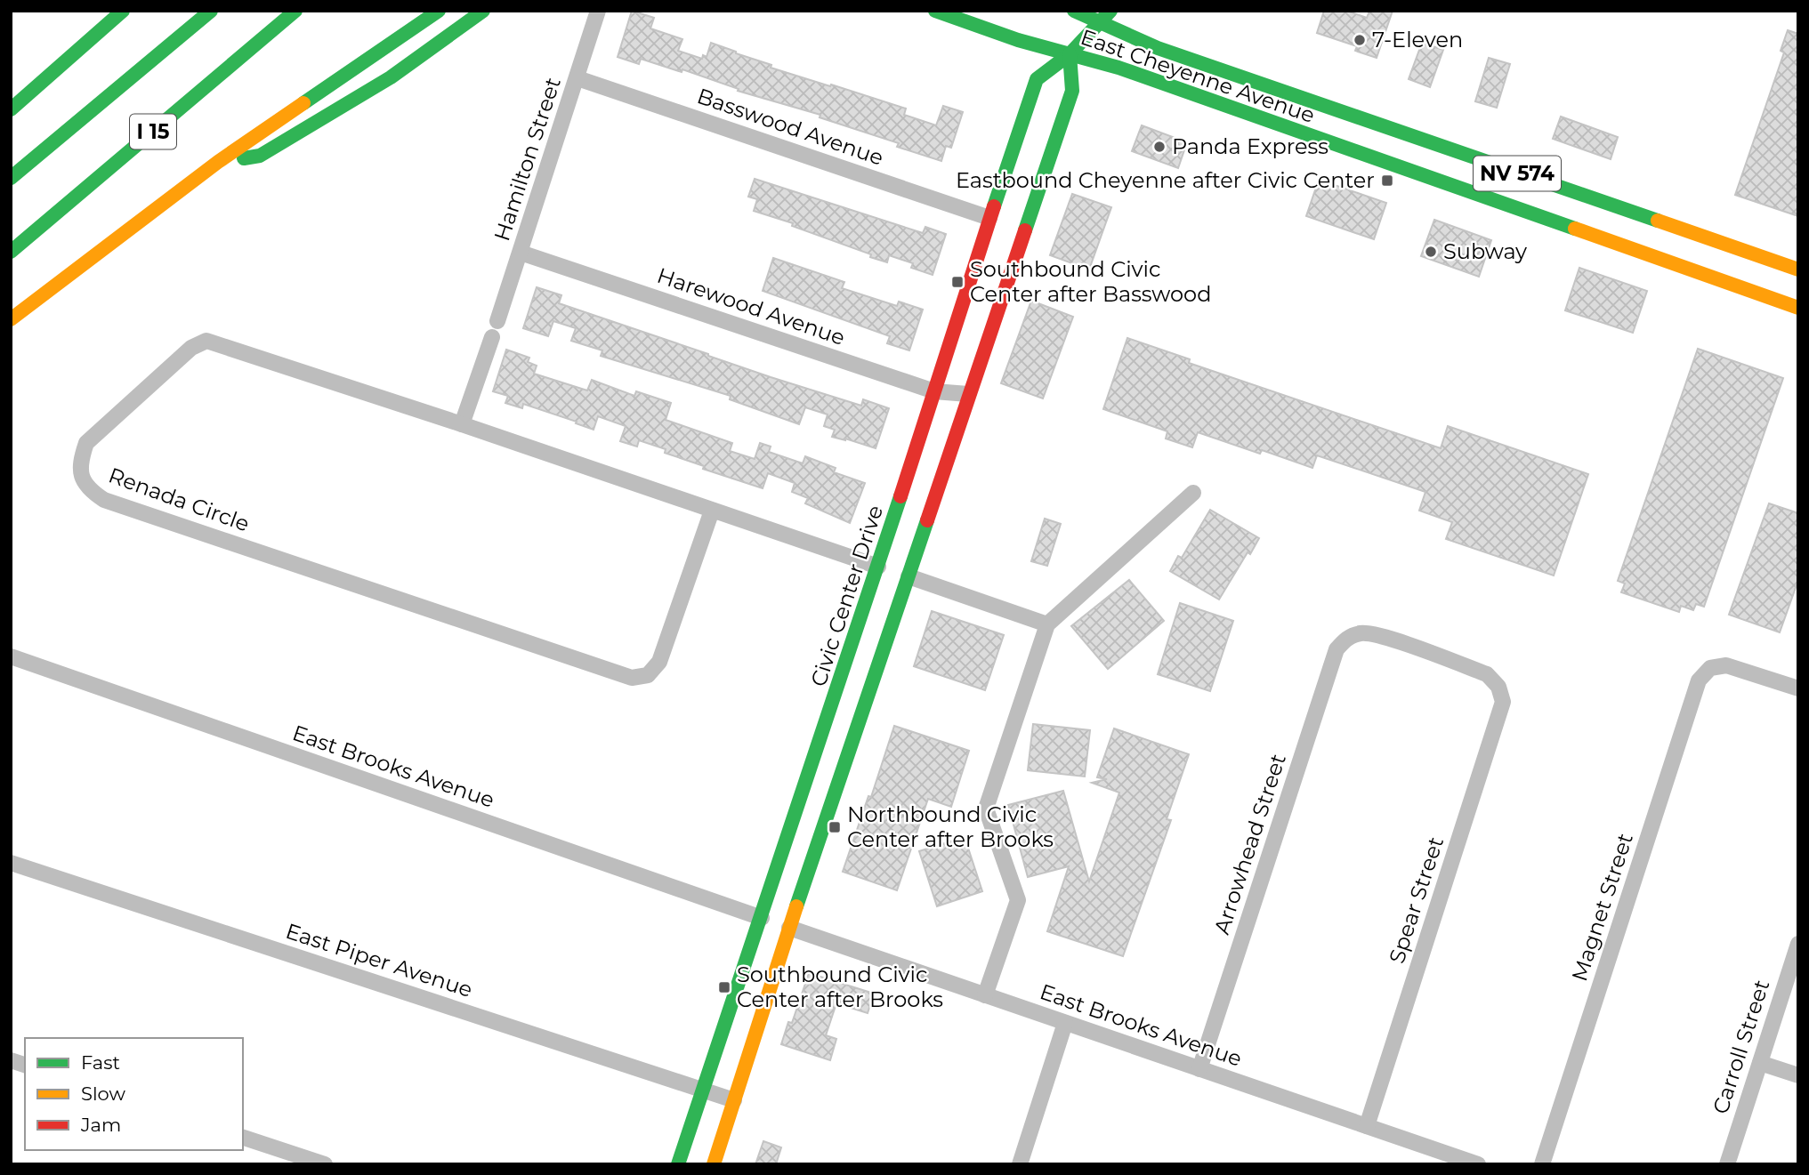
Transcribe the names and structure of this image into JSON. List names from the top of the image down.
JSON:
{
  "streets": {
    "main road": [
      "East Cheyenne Avenue",
      "I 15",
      "NV 574",
      "Civic Center Drive"
    ],
    "street": [
      "Basswood Avenue",
      "Hamilton Street",
      "Harewood Avenue",
      "Renada Circle",
      "East Brooks Avenue",
      "Arrowhead Street",
      "Spear Street",
      "Magnet Street",
      "East Piper Avenue",
      "Carroll Street"
    ]
  },
  "crossings": [
    ["East Cheyenne Avenue", "Civic Center Drive"],
    ["Basswood Avenue", "Hamilton Street"],
    ["Basswood Avenue", "Civic Center Drive"],
    ["Hamilton Street", "Harewood Avenue"],
    ["Harewood Avenue", "Civic Center Drive"],
    ["Renada Circle", "Civic Center Drive"],
    ["Civic Center Drive", "East Brooks Avenue"],
    ["Civic Center Drive", "East Piper Avenue"],
    ["East Brooks Avenue", "Arrowhead Street"],
    ["East Brooks Avenue", "Spear Street"],
    ["Arrowhead Street", "Spear Street"]
  ],
  "places": {
    "other": ["7-Eleven", "Panda Express", "Subway"],
    "transit": [
      "Eastbound Cheyenne after Civic Center",
      "Southbound Civic Center after Basswood",
      "Northbound Civic Center after Brooks",
      "Southbound Civic Center after Brooks"
    ]
  },
  "legend": ["Fast", "Slow", "Jam"]
}
